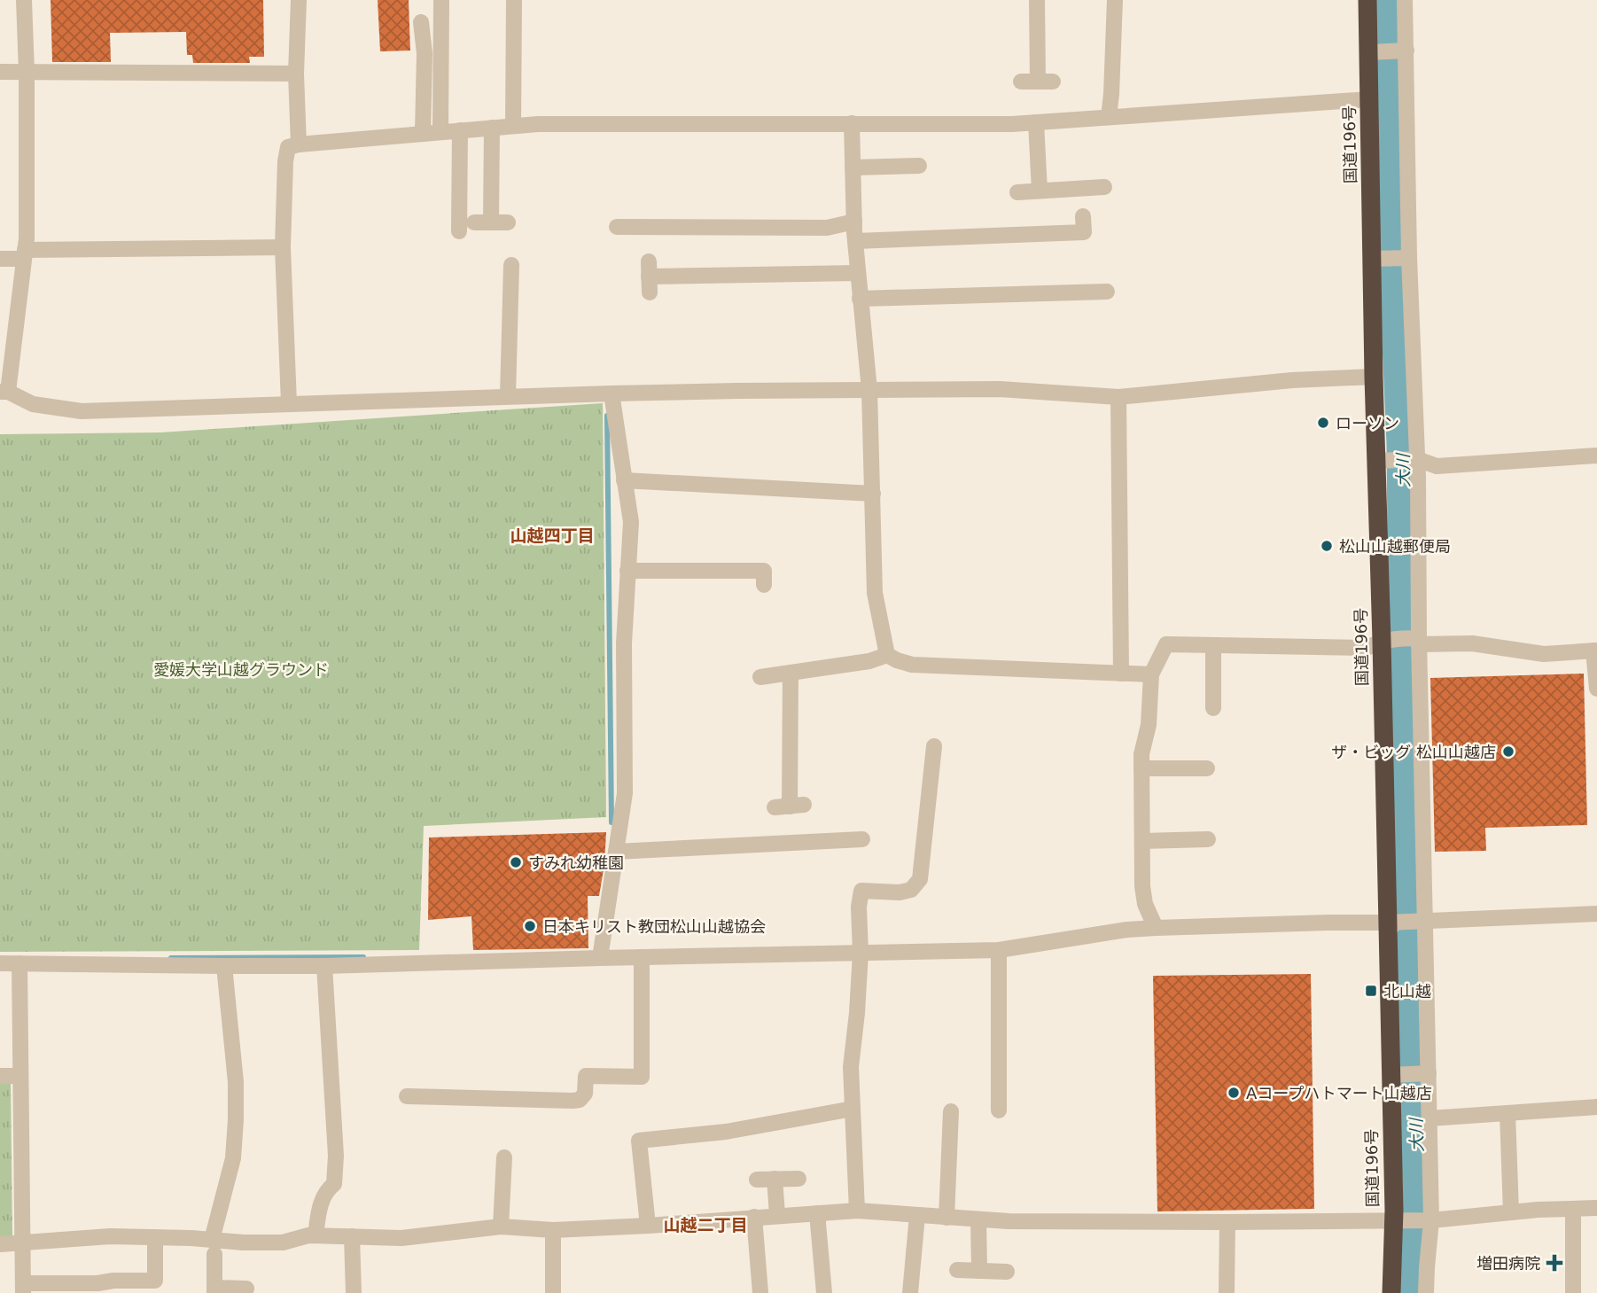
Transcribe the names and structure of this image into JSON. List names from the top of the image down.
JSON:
{
  "streets": {
    "highway": ["国道196号"]
  },
  "districts": ["山越四丁目", "山越二丁目"],
  "water": ["大川"],
  "parks": ["愛媛大学山越グラウンド"],
  "places": {
    "other": [
      "ローソン",
      "松山山越郵便局",
      "ザ・ビッグ 松山山越店",
      "すみれ幼稚園",
      "日本キリスト教団松山山越協会",
      "Aコープハトマート山越店"
    ],
    "transit": ["北山越"],
    "health": ["増田病院"]
  }
}
